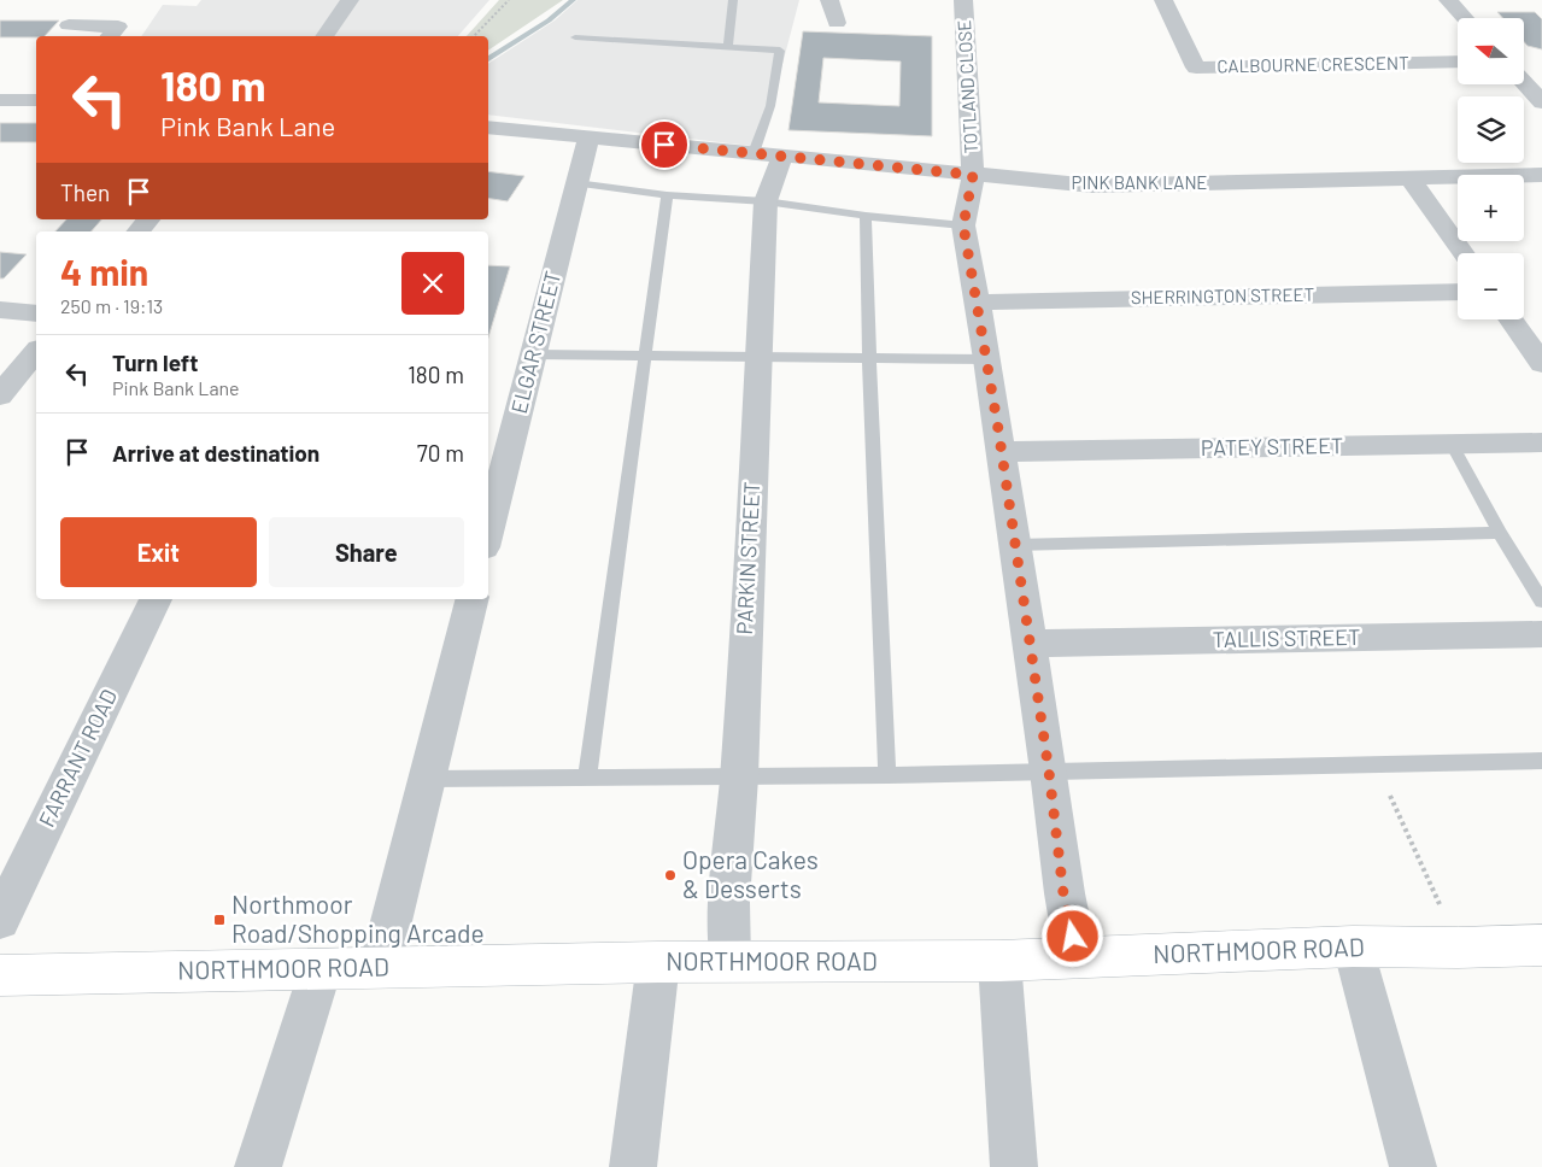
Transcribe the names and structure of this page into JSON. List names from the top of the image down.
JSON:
{
  "streets": {
    "street": [
      "CALBOURNE CRESCENT",
      "TOTLAND CLOSE",
      "PINK BANK LANE",
      "SHERRINGTON STREET",
      "ELGAR STREET",
      "PATEY STREET",
      "PARKIN STREET",
      "TALLIS STREET",
      "FARRANT ROAD",
      "NORTHMOOR ROAD"
    ]
  },
  "crossings": [
    ["TOTLAND CLOSE", "PINK BANK LANE"],
    ["PINK BANK LANE", "ELGAR STREET"],
    ["PINK BANK LANE", "PARKIN STREET"],
    ["PARKIN STREET", "NORTHMOOR ROAD"]
  ],
  "places": {
    "other": ["Opera Cakes & Desserts"],
    "transit": ["Northmoor Road/Shopping Arcade"]
  },
  "north": "left",
  "page": {
    "map_buttons": ["+", "−"],
    "turn": ["180 m", "Pink Bank Lane"],
    "then": "Then",
    "heading": ["4 min", "250 m · 19:13"],
    "list": [
      {
        "name": "Turn left",
        "note": "Pink Bank Lane",
        "value": "180 m"
      },
      {
        "name": "Arrive at destination",
        "value": "70 m"
      }
    ],
    "buttons": ["Exit", "Share"]
  }
}
